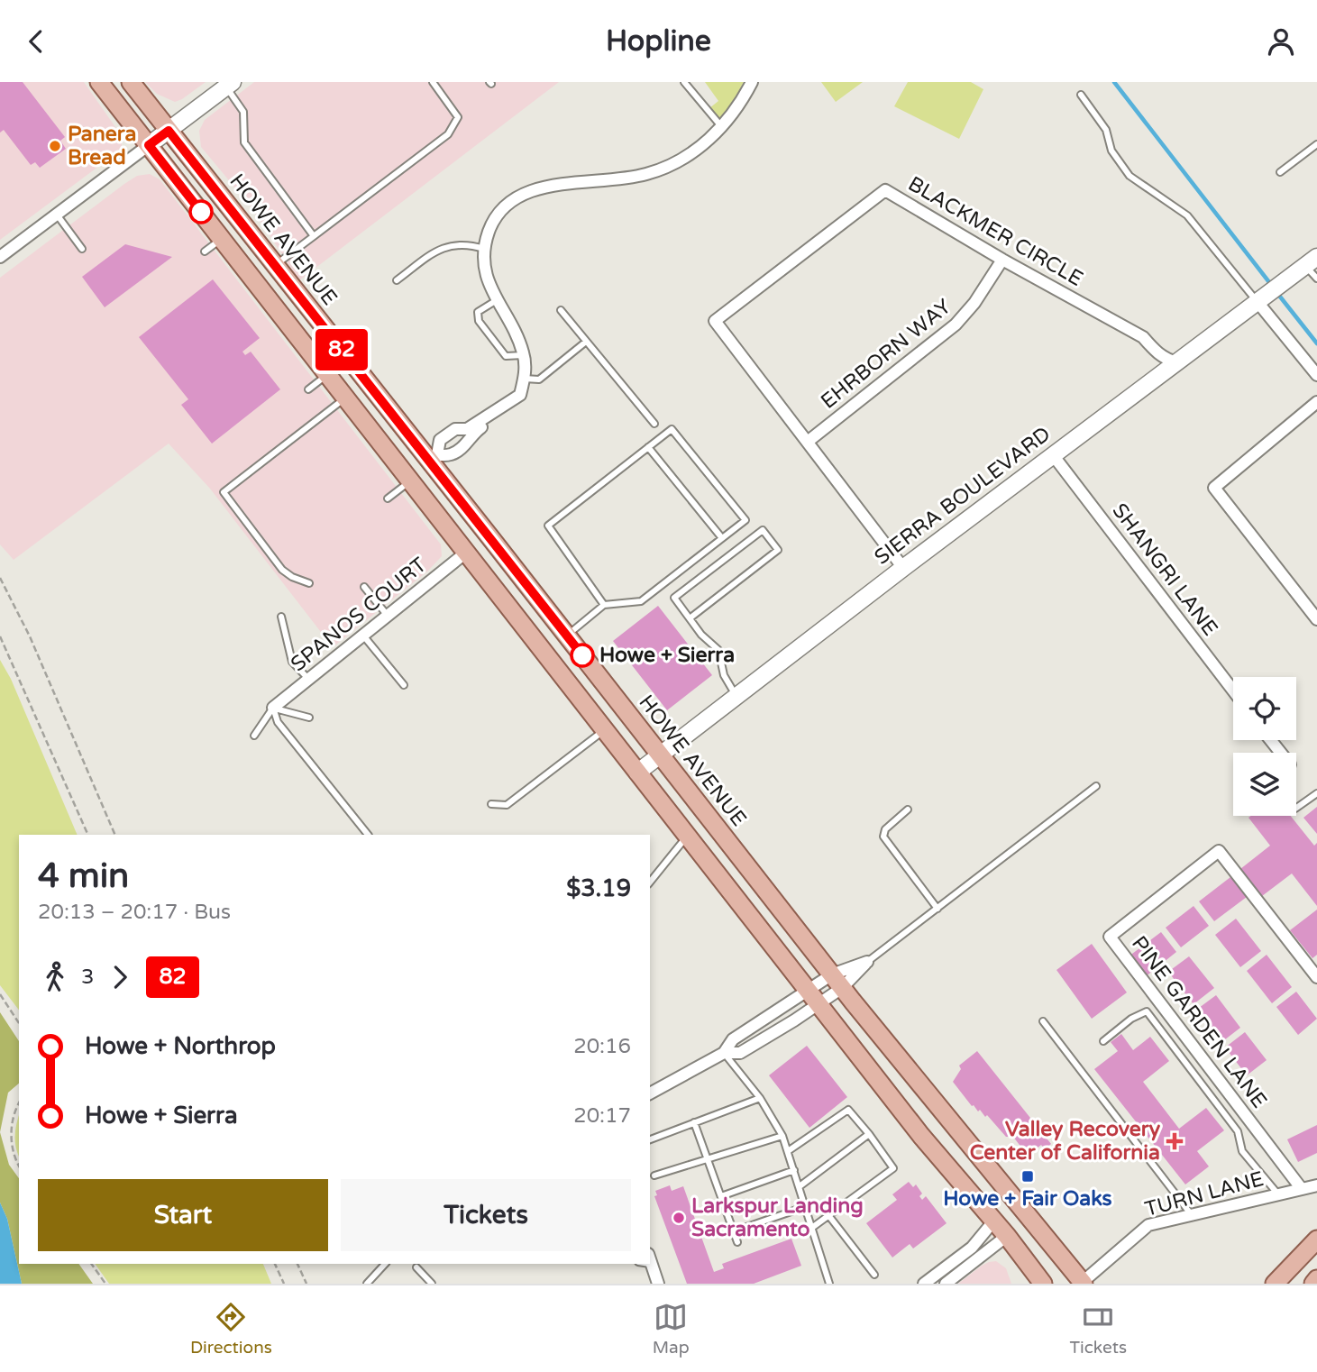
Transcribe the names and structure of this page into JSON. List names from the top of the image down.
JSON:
{
  "streets": {
    "main road": ["HOWE AVENUE"],
    "street": [
      "BLACKMER CIRCLE",
      "EHRBORN WAY",
      "SIERRA BOULEVARD",
      "SHANGRI LANE",
      "SPANOS COURT",
      "PINE GARDEN LANE",
      "TURN LANE"
    ]
  },
  "crossings": [
    ["BLACKMER CIRCLE", "EHRBORN WAY"],
    ["BLACKMER CIRCLE", "SIERRA BOULEVARD"],
    ["HOWE AVENUE", "SIERRA BOULEVARD"],
    ["HOWE AVENUE", "TURN LANE"],
    ["SIERRA BOULEVARD", "SHANGRI LANE"],
    ["PINE GARDEN LANE", "TURN LANE"]
  ],
  "places": {
    "other": ["Panera Bread", "Howe + Sierra", "Larkspur Landing Sacramento"],
    "health": ["Valley Recovery Center of California"],
    "transit": ["Howe + Fair Oaks"]
  },
  "lines": ["bus line 82"],
  "page": {
    "header": "Hopline",
    "on_map": "82",
    "heading": ["4 min", "20:13 – 20:17 · Bus", "$3.19"],
    "legs": ["3", "82"],
    "list": [
      {
        "name": "Howe + Northrop",
        "value": "20:16"
      },
      {
        "name": "Howe + Sierra",
        "value": "20:17"
      }
    ],
    "buttons": ["Start", "Tickets"],
    "tabs": ["Directions", "Map", "Tickets"]
  }
}
